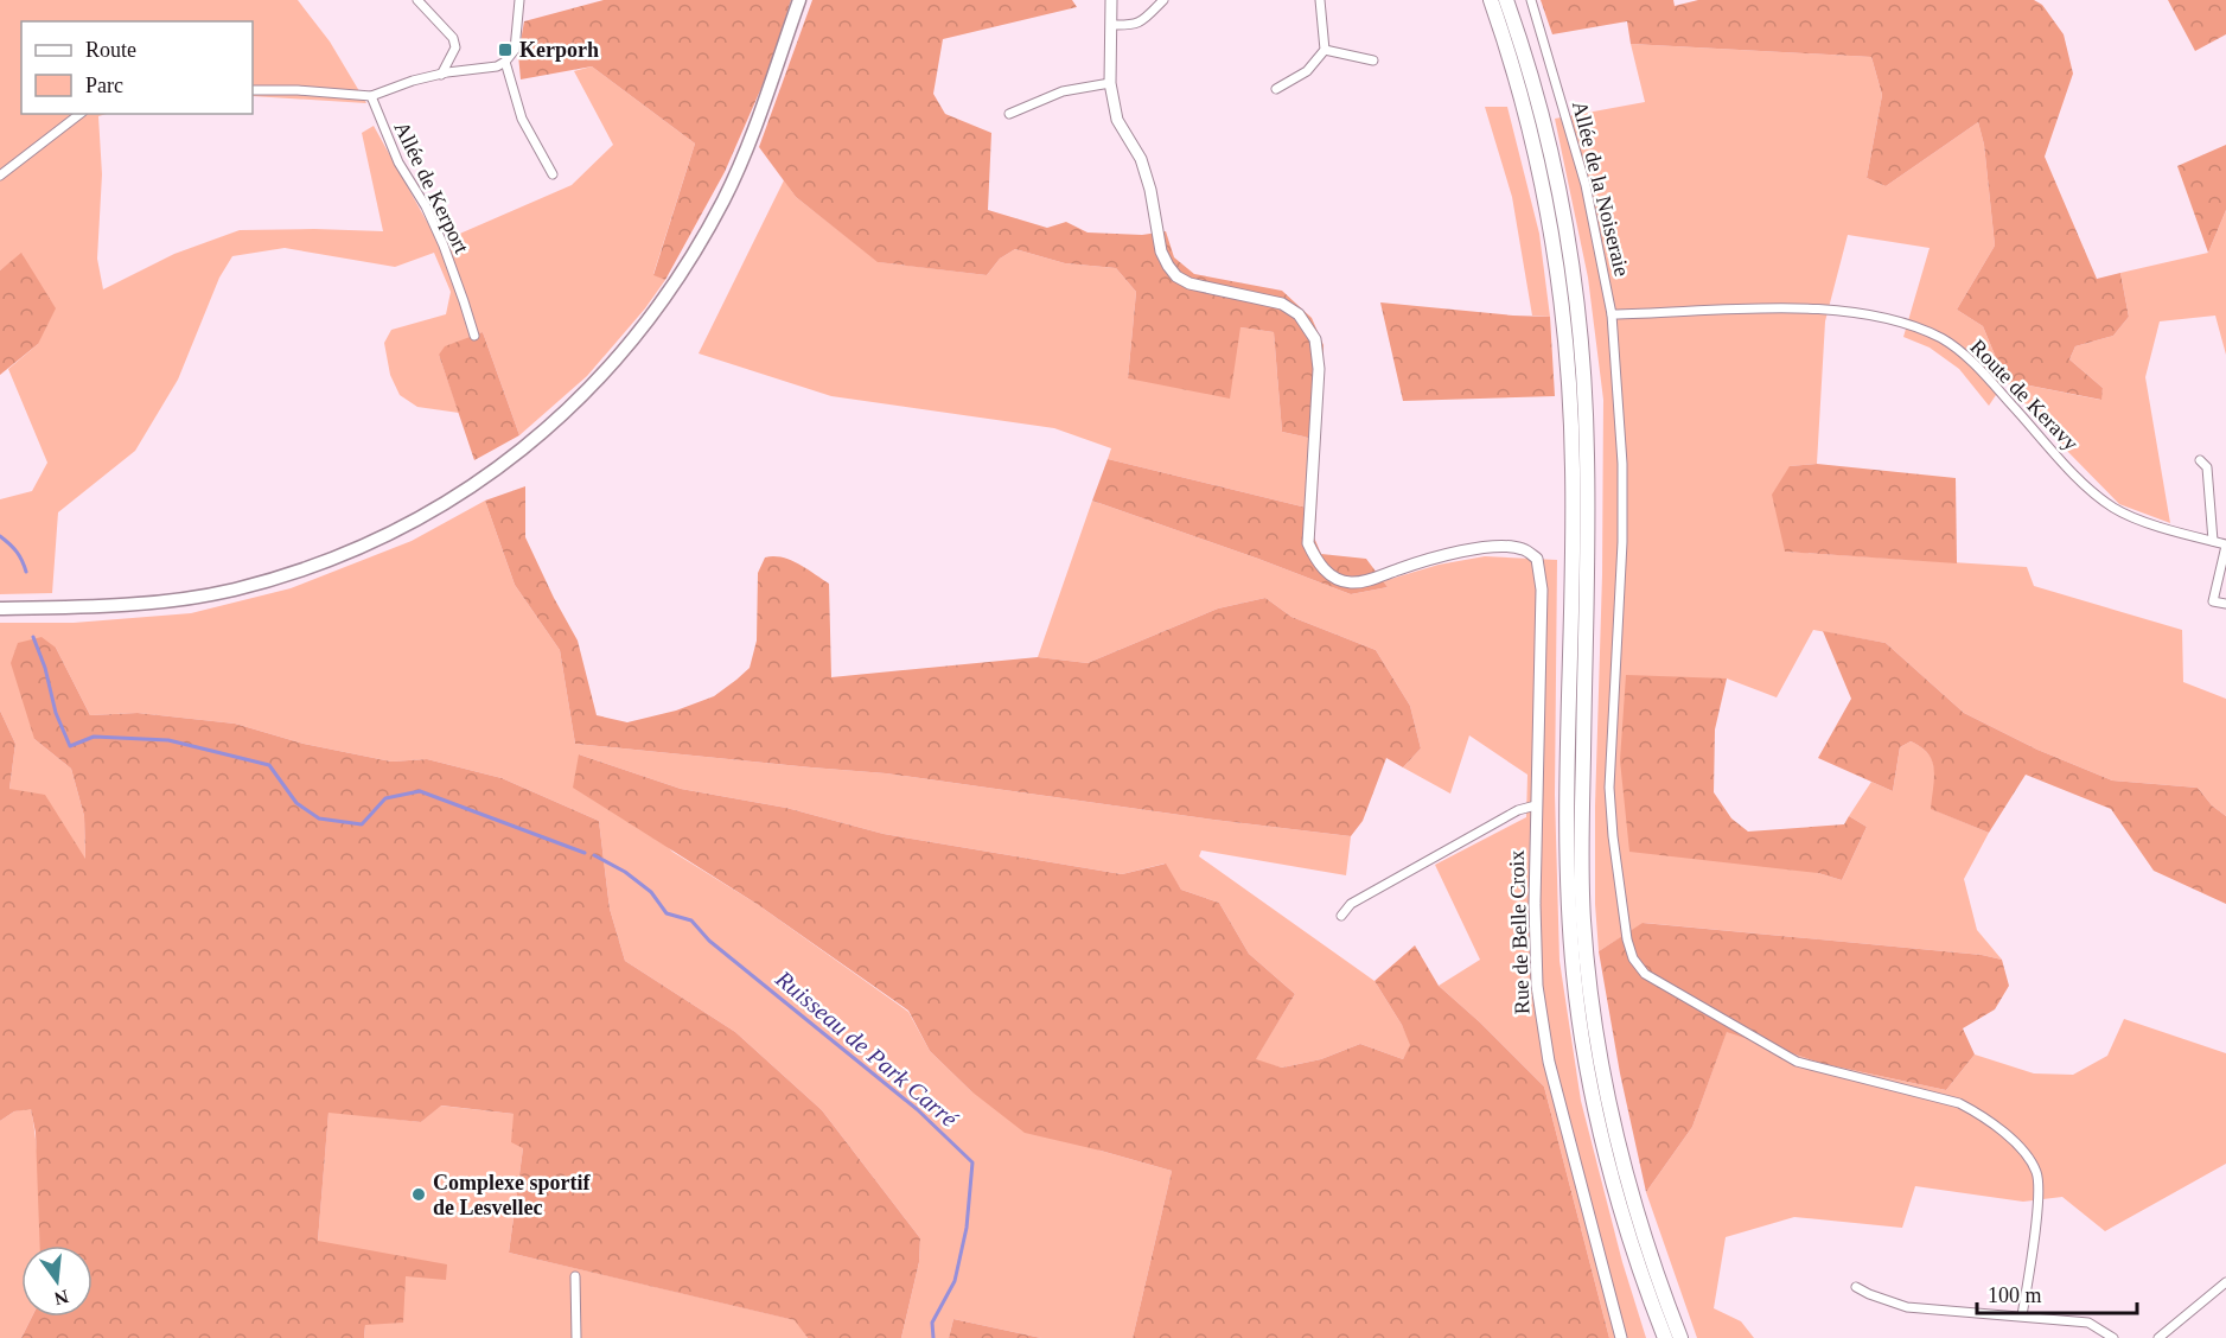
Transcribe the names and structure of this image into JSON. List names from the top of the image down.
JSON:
{
  "streets": {
    "street": [
      "Allée de Kerport",
      "Allée de la Noiseraie",
      "Route de Keravy",
      "Rue de Belle Croix"
    ]
  },
  "crossings": [
    ["Allée de la Noiseraie", "Route de Keravy"]
  ],
  "water": ["Ruisseau de Park Carré"],
  "places": {
    "transit": ["Kerporh"],
    "other": ["Complexe sportif de Lesvellec"]
  },
  "legend": ["Route", "Parc"],
  "scale_bar": "100 m",
  "north": "bottom"
}
